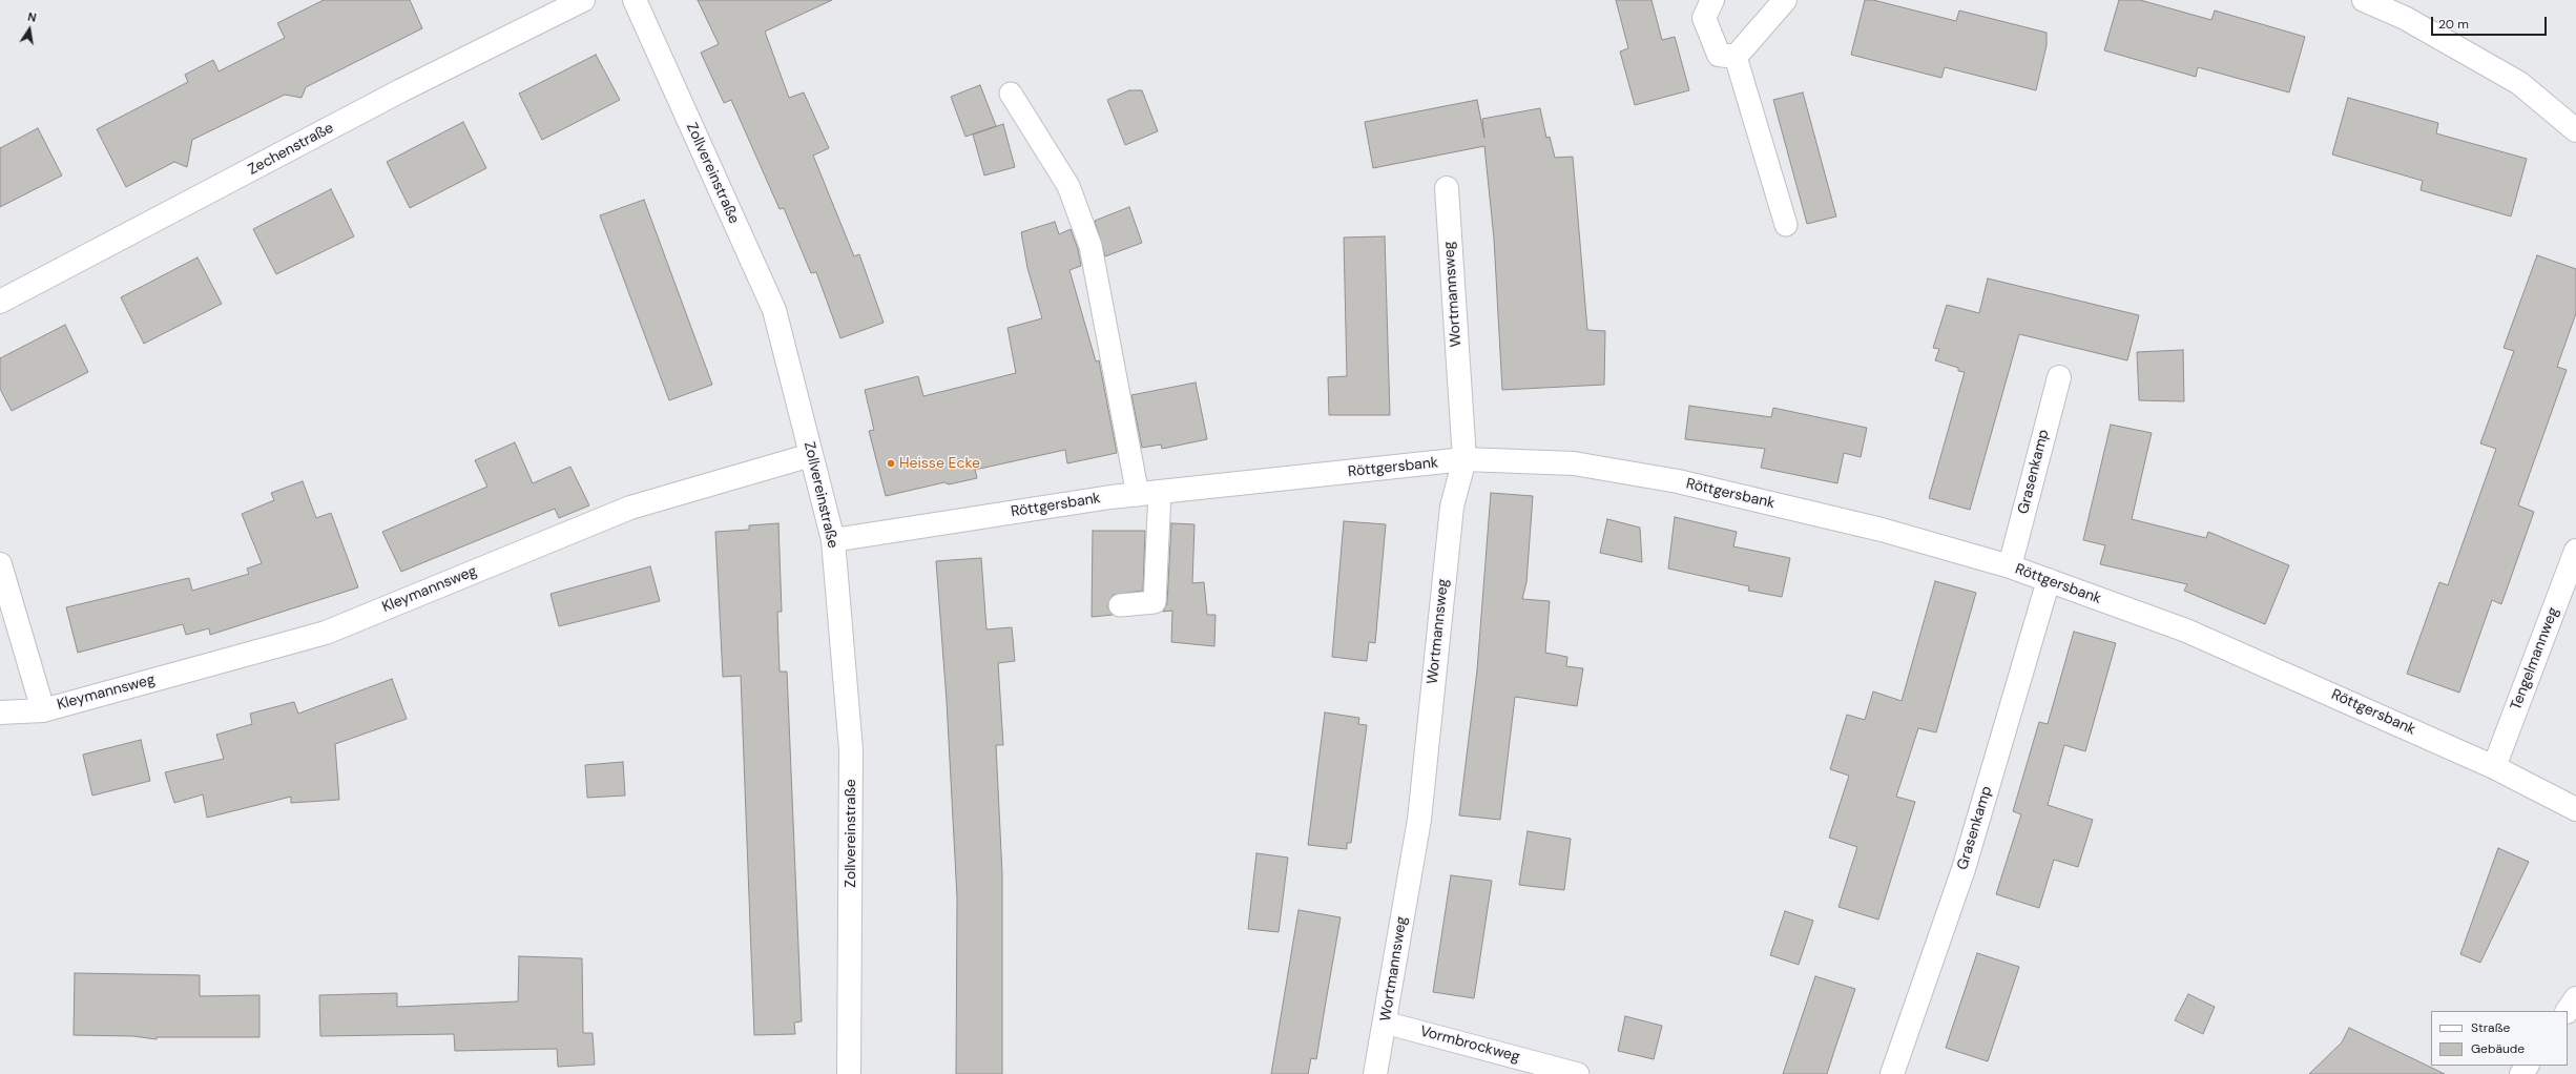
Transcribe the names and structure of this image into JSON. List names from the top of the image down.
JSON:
{
  "streets": {
    "street": [
      "Zechenstraße",
      "Zollvereinstraße",
      "Wortmannsweg",
      "Röttgersbank",
      "Grasenkamp",
      "Kleymannsweg",
      "Tengelmannweg"
    ],
    "lane": ["Vormbrockweg"]
  },
  "crossings": [
    ["Zollvereinstraße", "Röttgersbank"],
    ["Zollvereinstraße", "Kleymannsweg"],
    ["Wortmannsweg", "Röttgersbank"],
    ["Wortmannsweg", "Vormbrockweg"],
    ["Röttgersbank", "Grasenkamp"],
    ["Röttgersbank", "Tengelmannweg"]
  ],
  "places": ["Heisse Ecke"],
  "legend": ["Straße", "Gebäude"],
  "scale_bar": "20 m",
  "north": "top"
}
